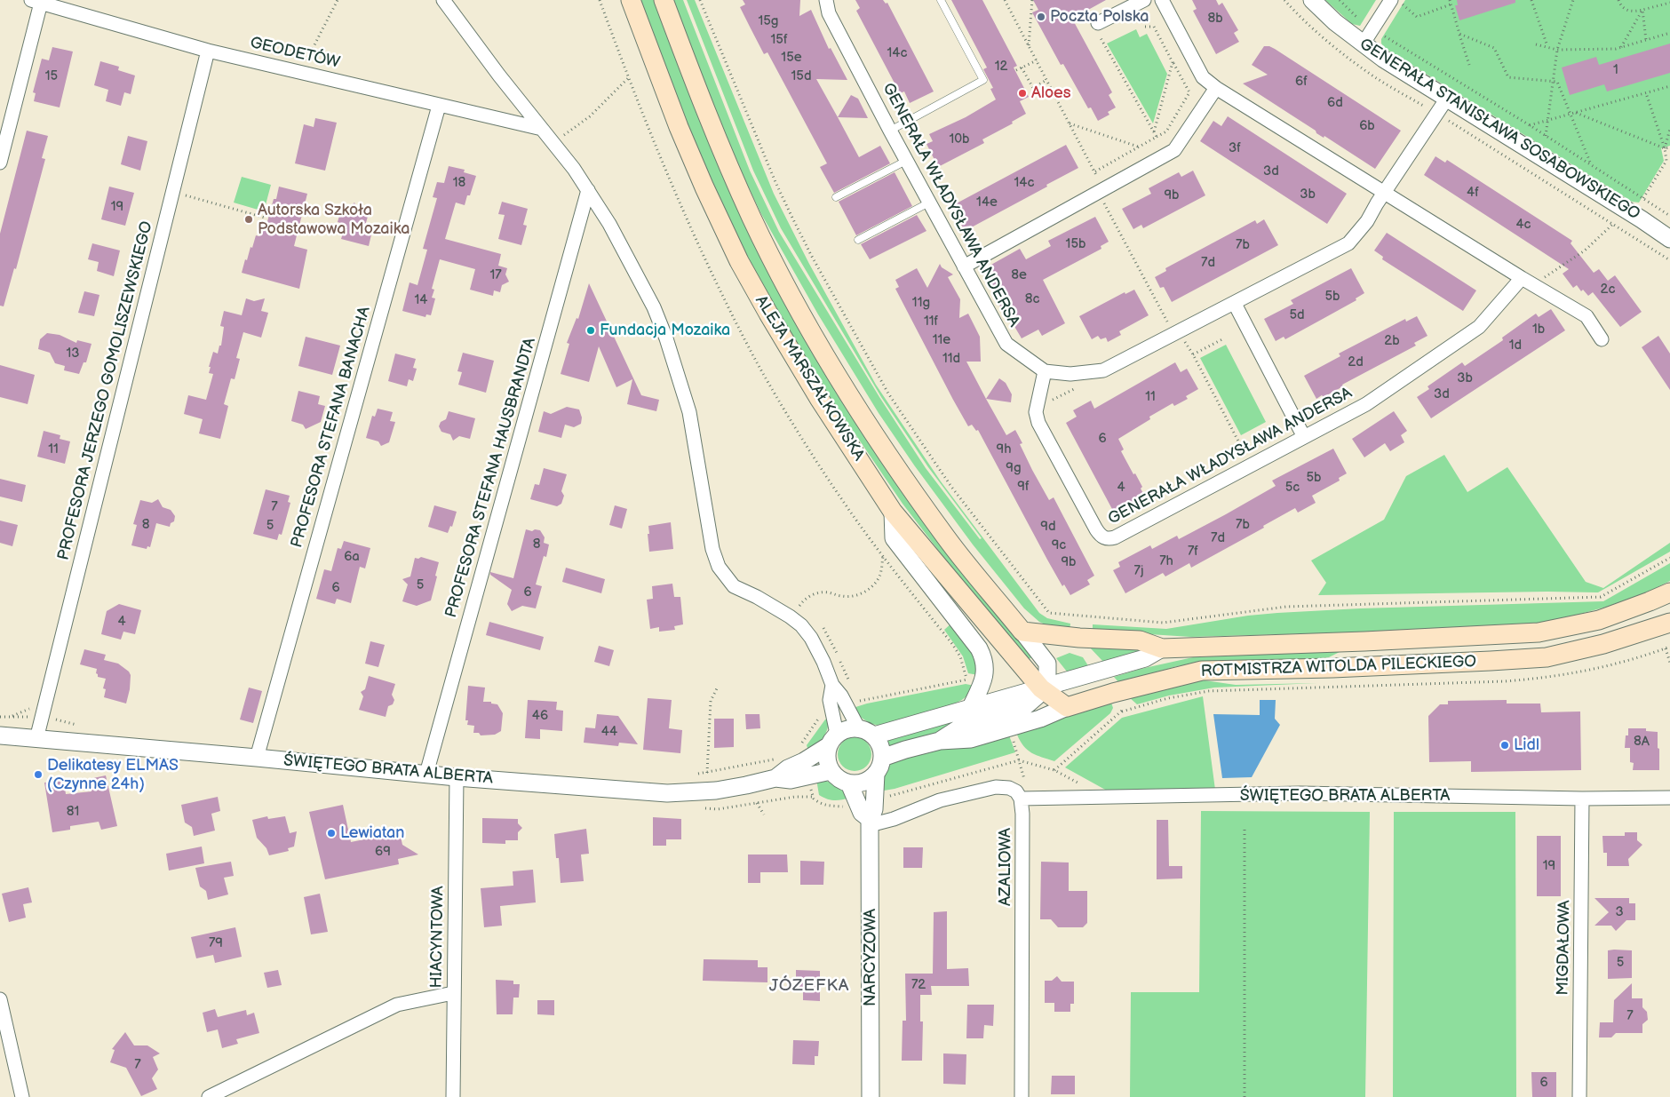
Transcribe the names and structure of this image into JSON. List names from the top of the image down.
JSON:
{
  "streets": {
    "main road": ["ALEJA MARSZAŁKOWSKA", "ROTMISTRZA WITOLDA PILECKIEGO"],
    "street": [
      "GEODETÓW",
      "GENERAŁA STANISŁAWA SOSABOWSKIEGO",
      "GENERAŁA WŁADYSŁAWA ANDERSA",
      "PROFESORA JERZEGO GOMOLISZEWSKIEGO",
      "PROFESORA STEFANA BANACHA",
      "PROFESORA STEFANA HAUSBRANDTA",
      "ŚWIĘTEGO BRATA ALBERTA",
      "AZALIOWA",
      "HIACYNTOWA",
      "MIGDAŁOWA",
      "NARCYZOWA"
    ]
  },
  "crossings": [
    ["GEODETÓW", "PROFESORA JERZEGO GOMOLISZEWSKIEGO"],
    ["GEODETÓW", "PROFESORA STEFANA BANACHA"],
    ["ALEJA MARSZAŁKOWSKA", "ROTMISTRZA WITOLDA PILECKIEGO"],
    ["PROFESORA JERZEGO GOMOLISZEWSKIEGO", "ŚWIĘTEGO BRATA ALBERTA"],
    ["PROFESORA STEFANA BANACHA", "ŚWIĘTEGO BRATA ALBERTA"],
    ["PROFESORA STEFANA HAUSBRANDTA", "ŚWIĘTEGO BRATA ALBERTA"],
    ["ROTMISTRZA WITOLDA PILECKIEGO", "ŚWIĘTEGO BRATA ALBERTA"],
    ["ROTMISTRZA WITOLDA PILECKIEGO", "NARCYZOWA"],
    ["ŚWIĘTEGO BRATA ALBERTA", "AZALIOWA"],
    ["ŚWIĘTEGO BRATA ALBERTA", "HIACYNTOWA"],
    ["ŚWIĘTEGO BRATA ALBERTA", "MIGDAŁOWA"],
    ["ŚWIĘTEGO BRATA ALBERTA", "NARCYZOWA"]
  ],
  "districts": ["JÓZEFKA"],
  "places": [
    "Poczta Polska",
    "Aloes",
    "Autorska Szkoła Podstawowa Mozaika",
    "Fundacja Mozaika",
    "Lidl",
    "Delikatesy ELMAS (Czynne 24h)",
    "Lewiatan"
  ],
  "house_numbers": [
    "8b",
    "15g",
    "15f",
    "14c",
    "15e",
    "12",
    "1",
    "15",
    "15d",
    "6f",
    "6d",
    "6b",
    "10b",
    "3f",
    "3d",
    "18",
    "14c",
    "4f",
    "3b",
    "9b",
    "14e",
    "19",
    "4c",
    "15b",
    "7b",
    "7d",
    "17",
    "8e",
    "2c",
    "5b",
    "8c",
    "14",
    "11g",
    "5d",
    "11f",
    "1b",
    "11e",
    "2b",
    "1d",
    "13",
    "11d",
    "2d",
    "3b",
    "3d",
    "11",
    "6",
    "11",
    "9h",
    "9g",
    "5b",
    "9f",
    "4",
    "5c",
    "7",
    "8",
    "7b",
    "5",
    "9d",
    "7d",
    "8",
    "9c",
    "7f",
    "6a",
    "7h",
    "9b",
    "7j",
    "5",
    "6",
    "6",
    "4",
    "46",
    "44",
    "8A",
    "81",
    "69",
    "19",
    "3",
    "79",
    "5",
    "72",
    "7",
    "7",
    "6"
  ]
}
